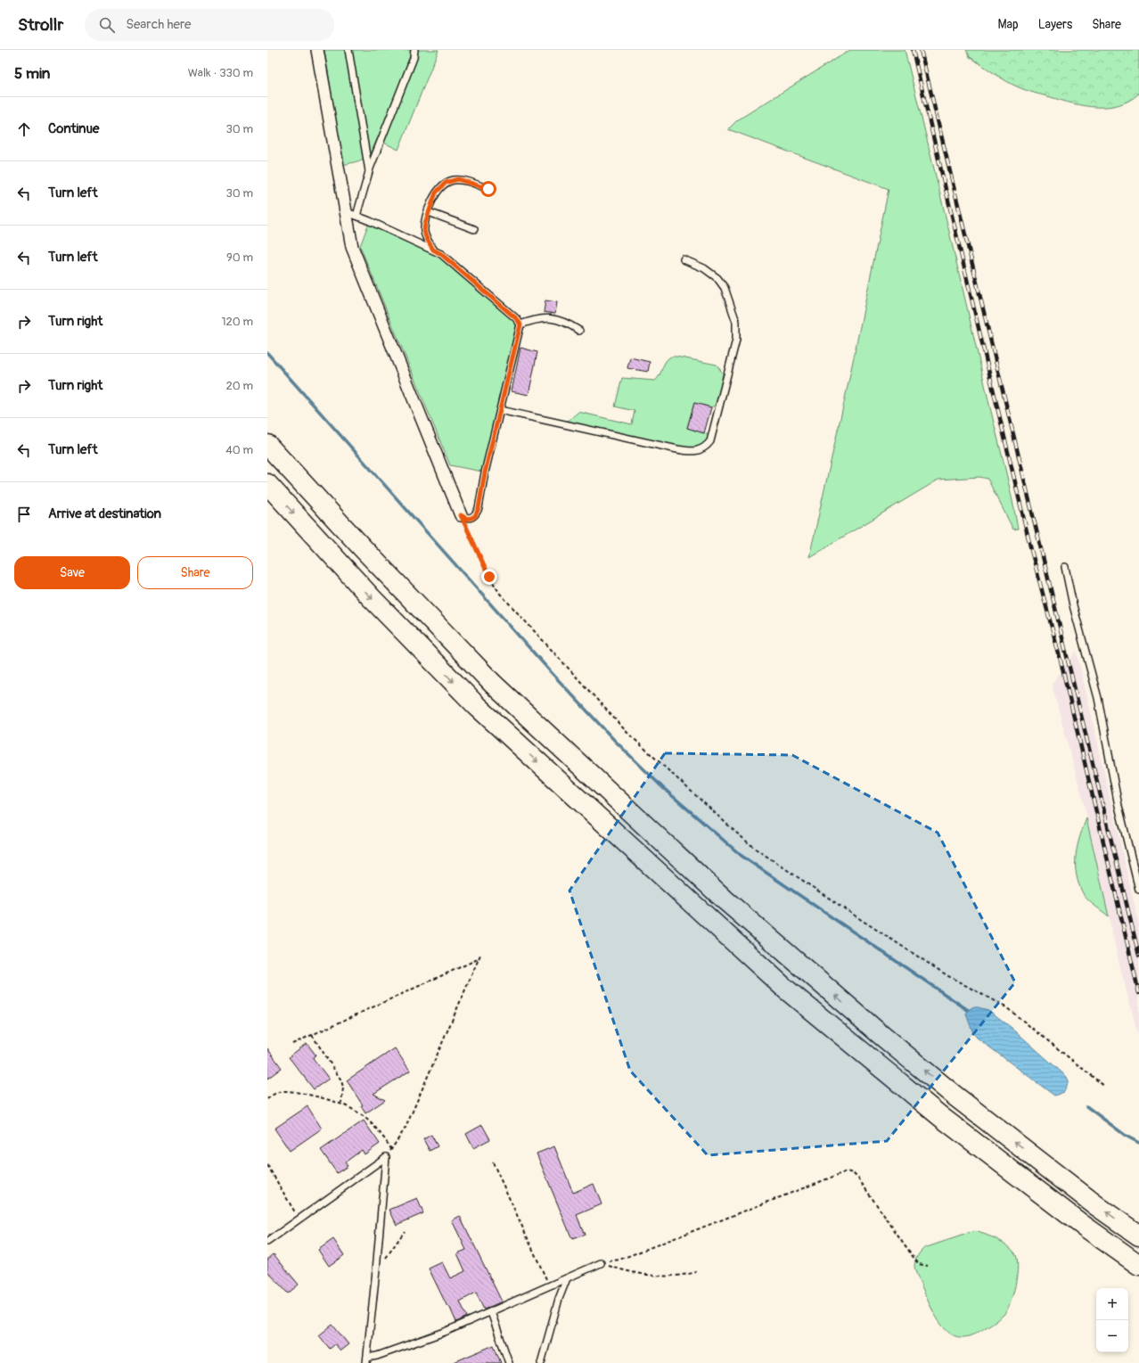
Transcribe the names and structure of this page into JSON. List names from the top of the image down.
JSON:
{
  "page": {
    "header": "Strollr",
    "search": "Search here",
    "nav": ["Map", "Layers", "Share"],
    "heading": ["5 min", "Walk · 330 m"],
    "list": [
      ["Continue", "30 m"],
      ["Turn left", "30 m"],
      ["Turn left", "90 m"],
      ["Turn right", "120 m"],
      ["Turn right", "20 m"],
      ["Turn left", "40 m"],
      "Arrive at destination"
    ],
    "buttons": ["Save", "Share"],
    "map_buttons": ["+", "−"]
  }
}
